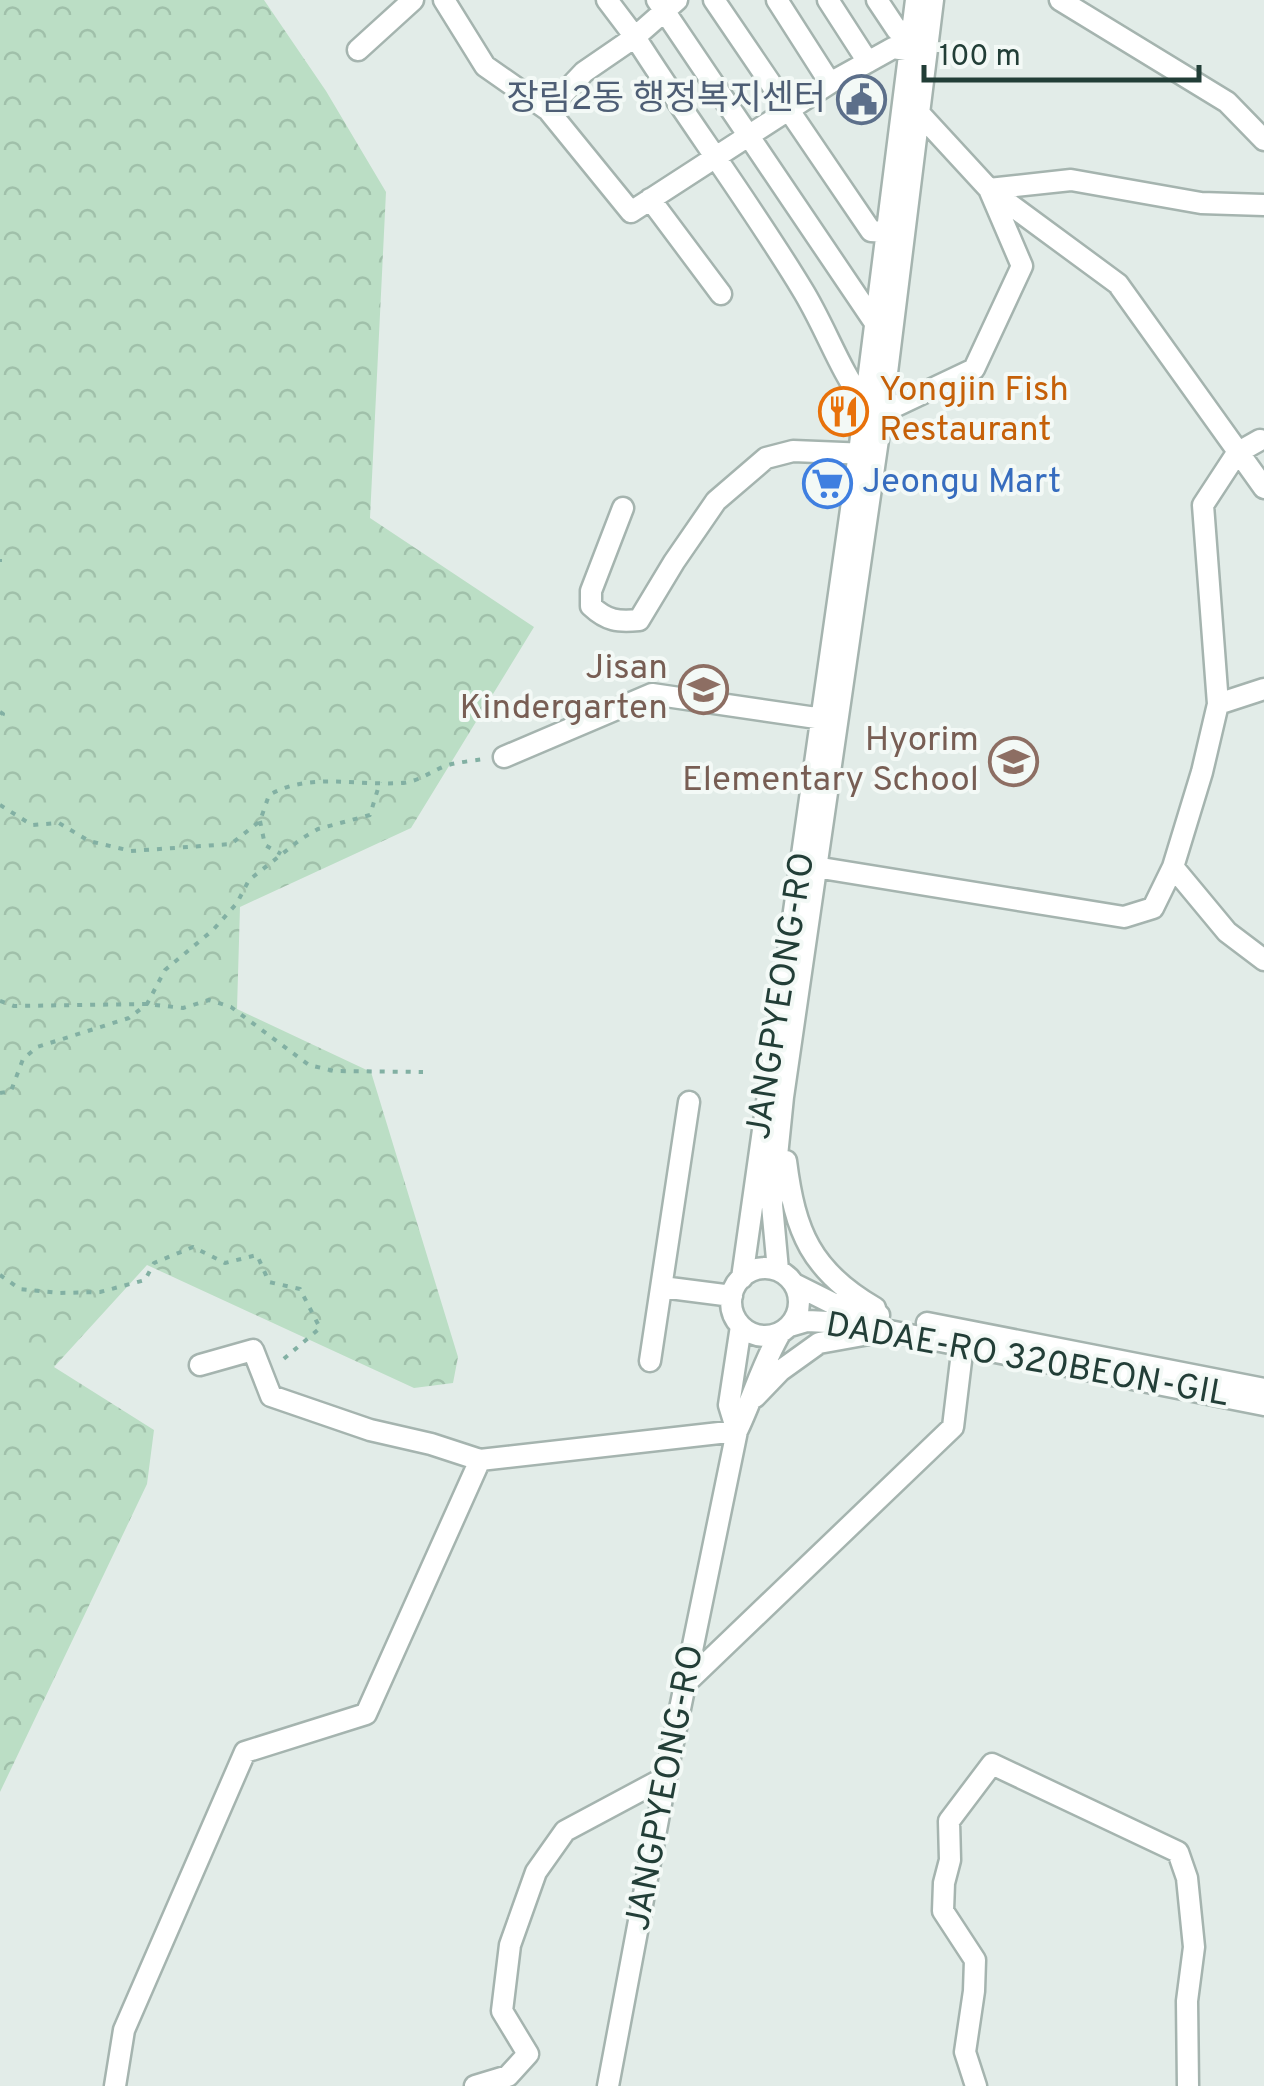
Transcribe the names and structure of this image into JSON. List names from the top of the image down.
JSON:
{
  "streets": {
    "street": ["JANGPYEONG-RO", "DADAE-RO 320BEON-GIL"]
  },
  "crossings": [
    ["JANGPYEONG-RO", "DADAE-RO 320BEON-GIL"]
  ],
  "places": {
    "public building": ["장림2동 행정복지센터"],
    "restaurant": ["Yongjin Fish Restaurant"],
    "supermarket": ["Jeongu Mart"],
    "school or university": ["Jisan Kindergarten", "Hyorim Elementary School"]
  },
  "scale_bar": "100 m"
}
